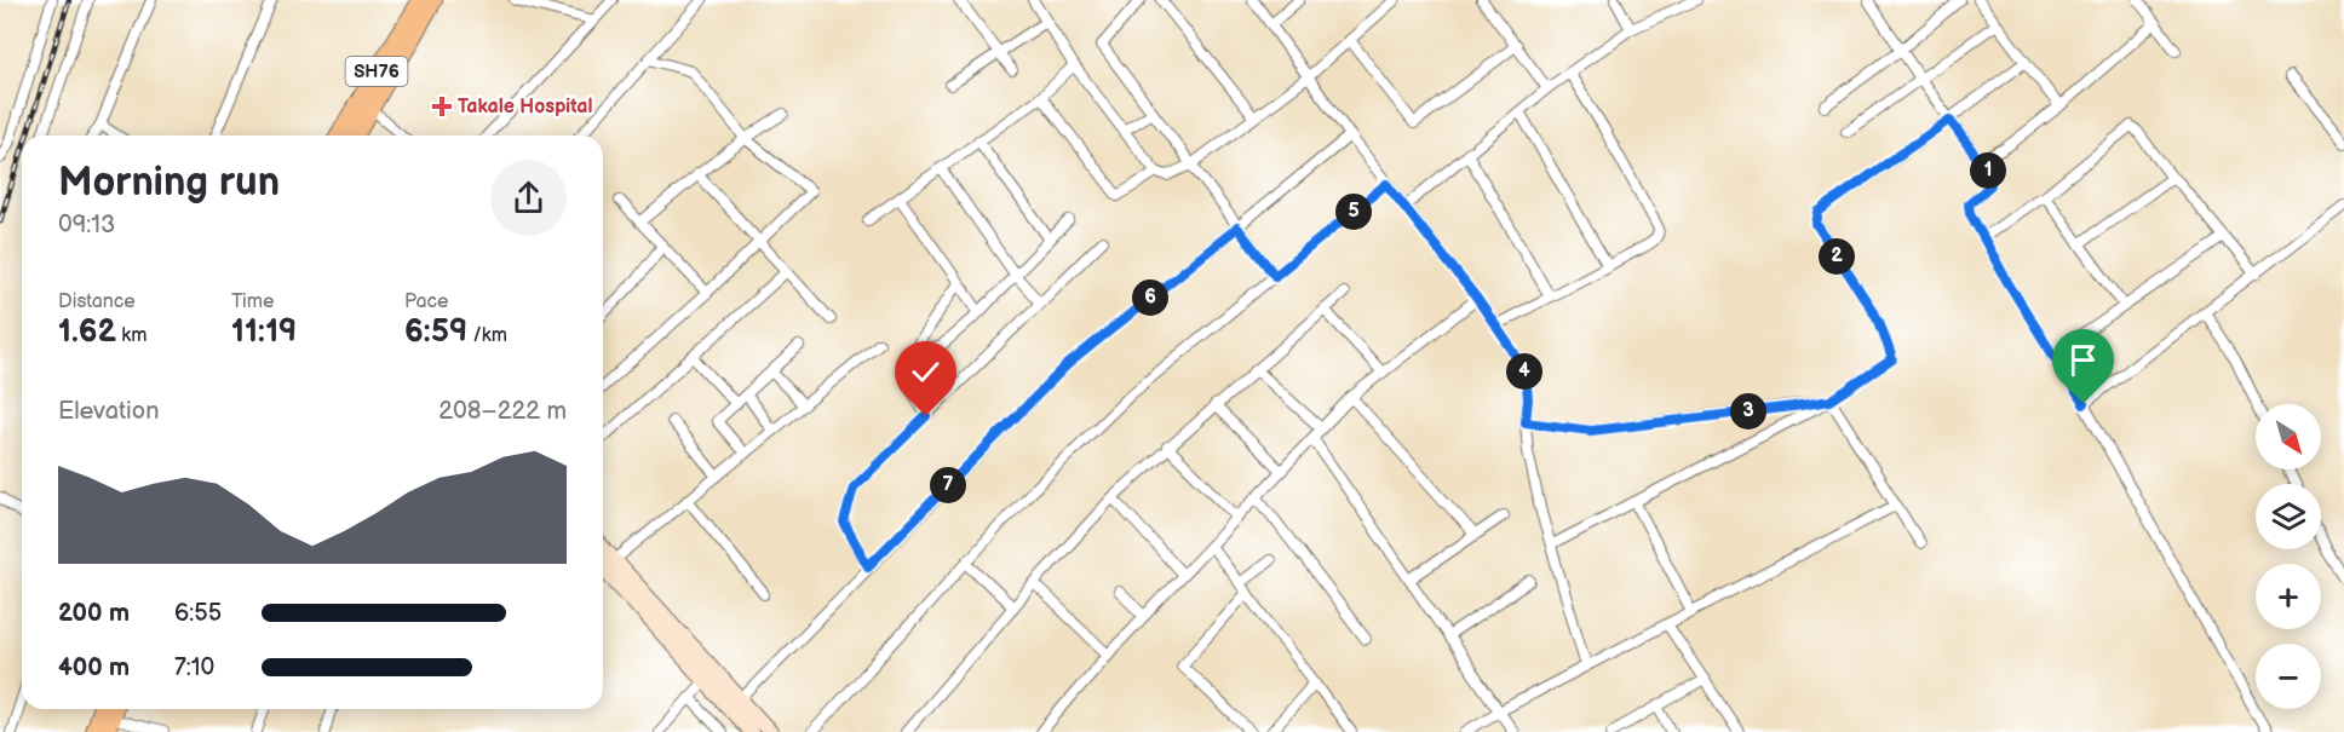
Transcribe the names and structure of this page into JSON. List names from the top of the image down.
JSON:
{
  "streets": {
    "main road": ["SH76"]
  },
  "places": {
    "health": ["Takale Hospital"]
  },
  "north": "bottom right",
  "page": {
    "heading": ["Morning run", "09:13"],
    "pins": [
      "1",
      "5",
      "2",
      "6",
      "4",
      "3",
      "7"
    ],
    "stats": [
      ["Distance", "1.62 km"],
      ["Time", "11:19"],
      ["Pace", "6:59 /km"]
    ],
    "chart": ["Elevation", "208–222 m"],
    "map_buttons": ["+", "−"],
    "list": [
      {
        "name": "200 m",
        "note": "6:55"
      },
      {
        "name": "400 m",
        "note": "7:10"
      }
    ]
  }
}
